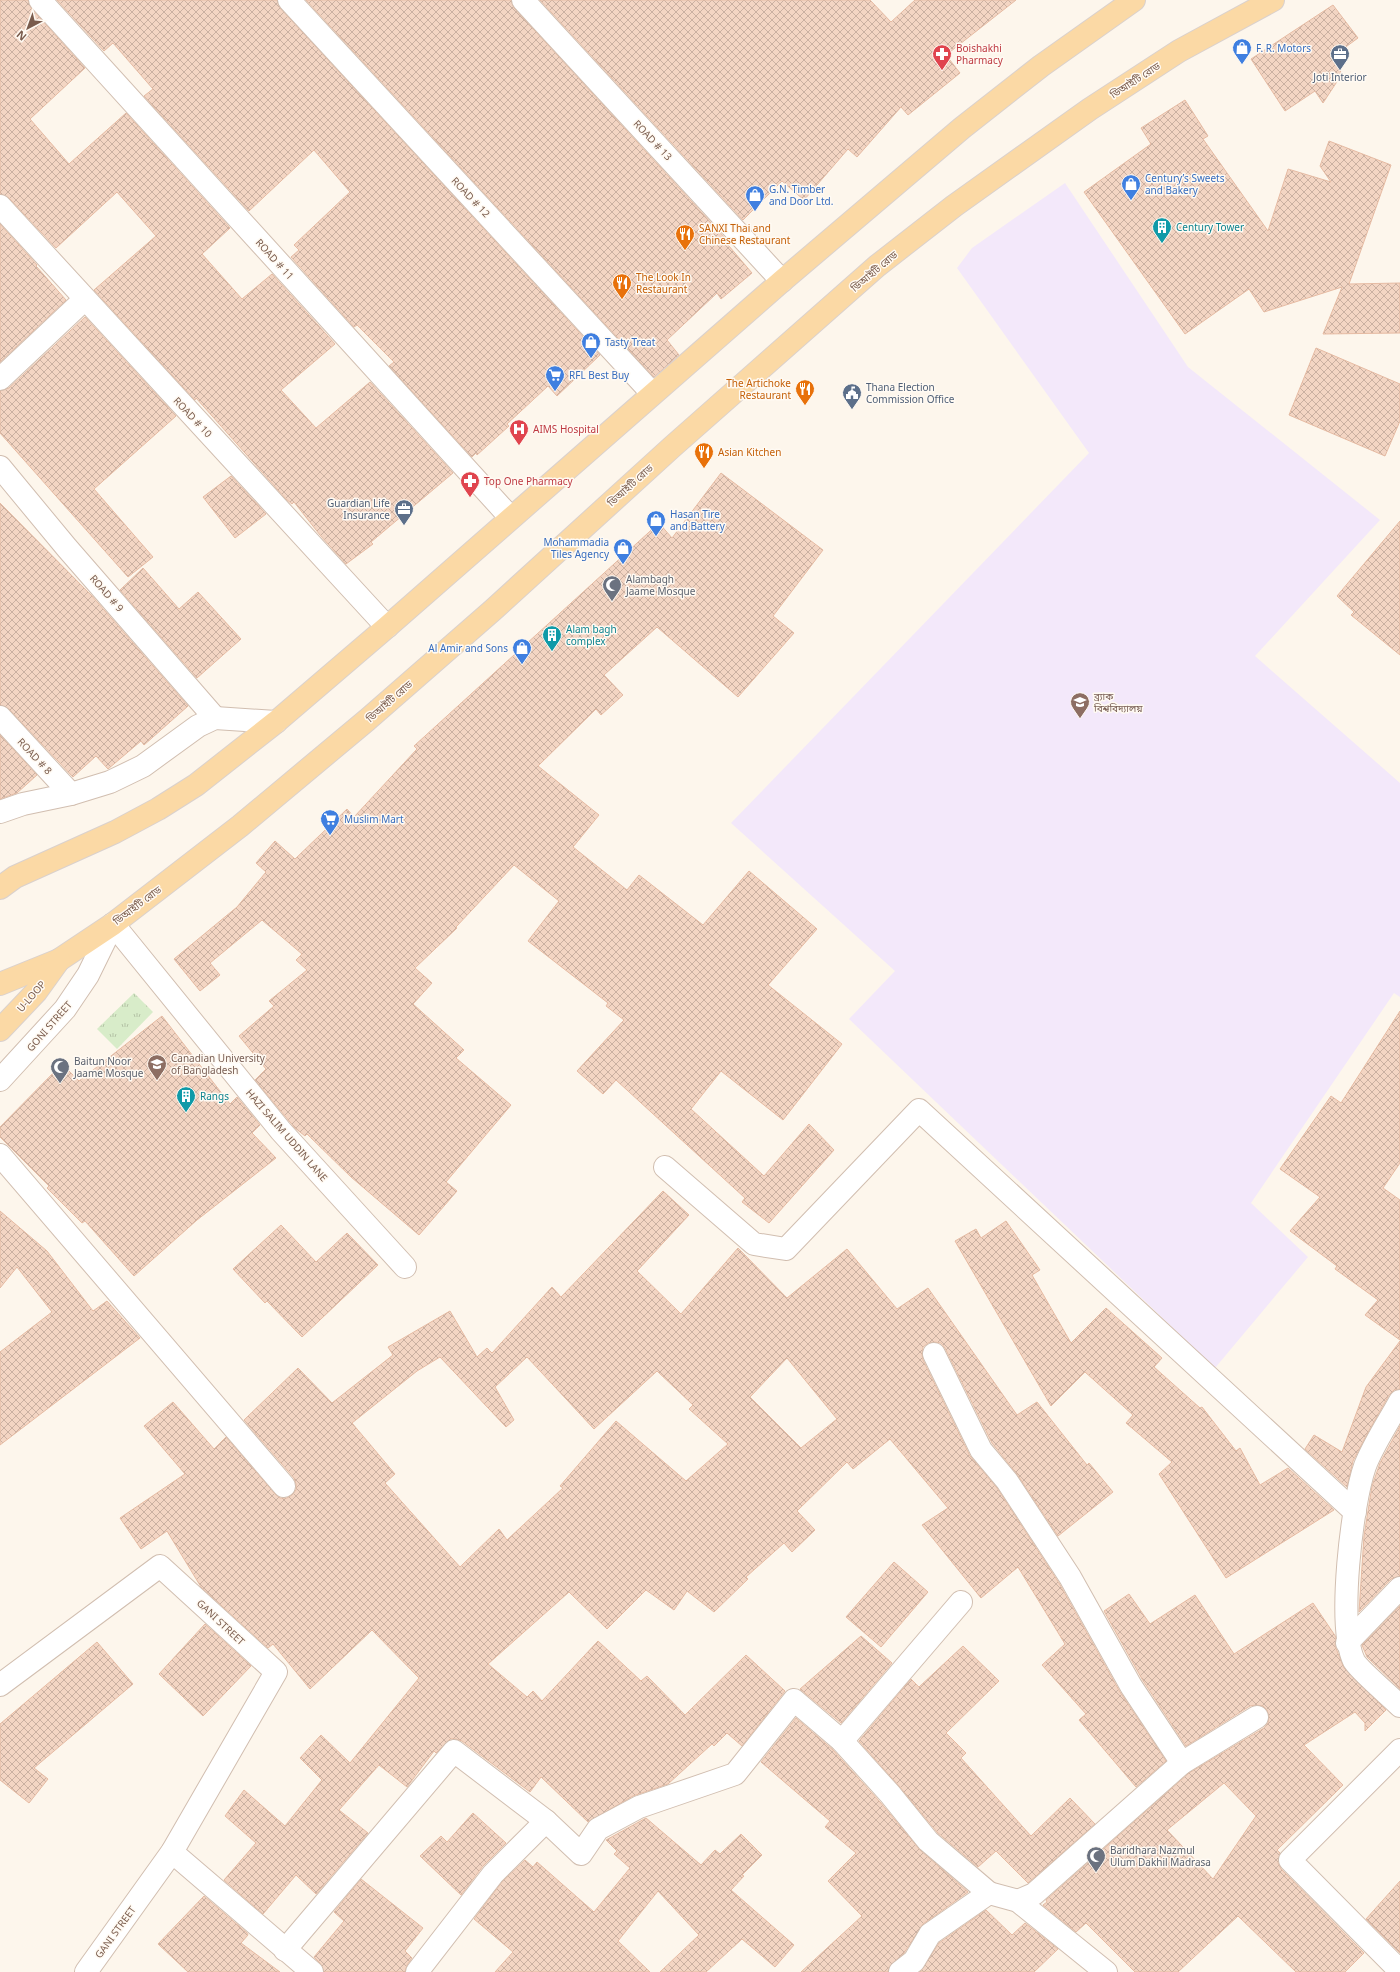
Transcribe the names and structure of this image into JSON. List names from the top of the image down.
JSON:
{
  "streets": {
    "main road": ["ডিআইটি রোড", "U-LOOP"],
    "street": [
      "ROAD # 13",
      "ROAD # 12",
      "ROAD # 11",
      "ROAD # 10",
      "ROAD # 9",
      "ROAD # 8",
      "GONI STREET",
      "HAZI SALIM UDDIN LANE",
      "GANI STREET"
    ]
  },
  "crossings": [
    ["ডিআইটি রোড", "U-LOOP"],
    ["ডিআইটি রোড", "GONI STREET"],
    ["ডিআইটি রোড", "HAZI SALIM UDDIN LANE"],
    ["GONI STREET", "HAZI SALIM UDDIN LANE"]
  ],
  "places": {
    "shop": [
      "F. R. Motors",
      "Century’s Sweets and Bakery",
      "G.N. Timber and Door Ltd.",
      "Tasty Treat",
      "Hasan Tire and Battery",
      "Mohammadia Tiles Agency",
      "Al Amir and Sons"
    ],
    "pharmacy": ["Boishakhi Pharmacy", "Top One Pharmacy"],
    "office": ["Joti Interior", "Guardian Life Insurance"],
    "building": ["Century Tower", "Alam bagh complex", "Rangs"],
    "restaurant": [
      "SANXI Thai and Chinese Restaurant",
      "The Look In Restaurant",
      "The Artichoke Restaurant",
      "Asian Kitchen"
    ],
    "supermarket": ["RFL Best Buy", "Muslim Mart"],
    "public building": ["Thana Election Commission Office"],
    "hospital": ["AIMS Hospital"],
    "mosque": ["Alambagh Jaame Mosque", "Baitun Noor Jaame Mosque", "Baridhara Nazmul Ulum Dakhil Madrasa"],
    "school or university": ["ব্র্যাক বিশ্ববিদ্যালয়", "Canadian University of Bangladesh"]
  },
  "north": "bottom left"
}
